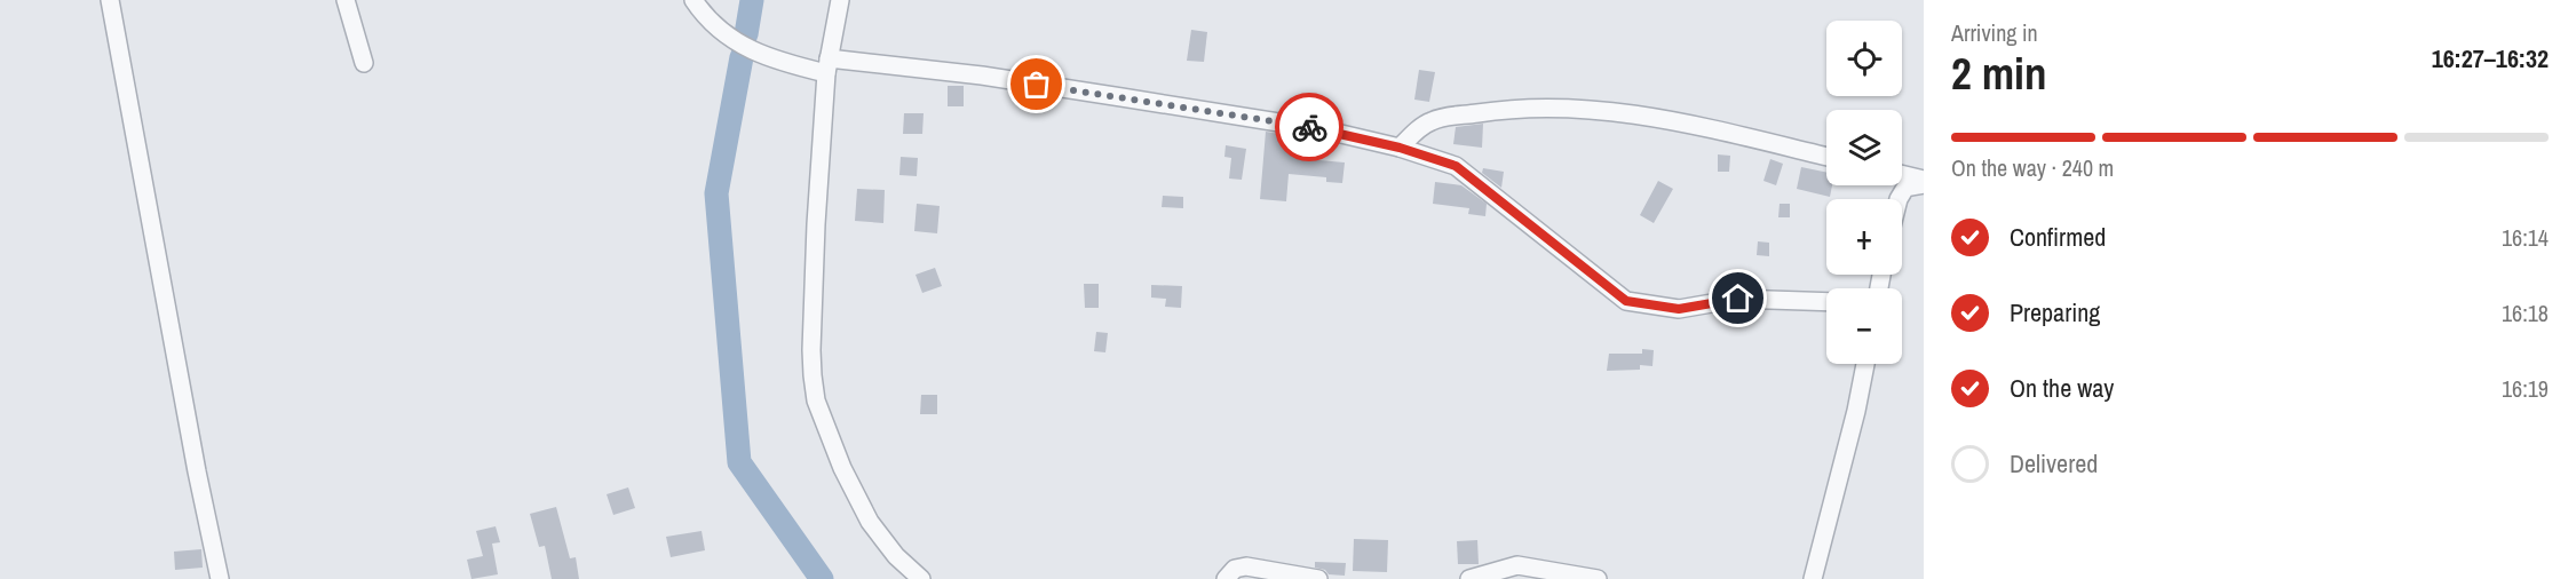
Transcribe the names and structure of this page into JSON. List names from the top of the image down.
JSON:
{
  "page": {
    "heading": ["2 min", "Arriving in", "16:27–16:32"],
    "map_buttons": ["+", "−"],
    "bar": "On the way · 240 m",
    "list": [
      ["Confirmed", "16:14"],
      ["Preparing", "16:18"],
      ["On the way", "16:19"],
      "Delivered"
    ]
  }
}
